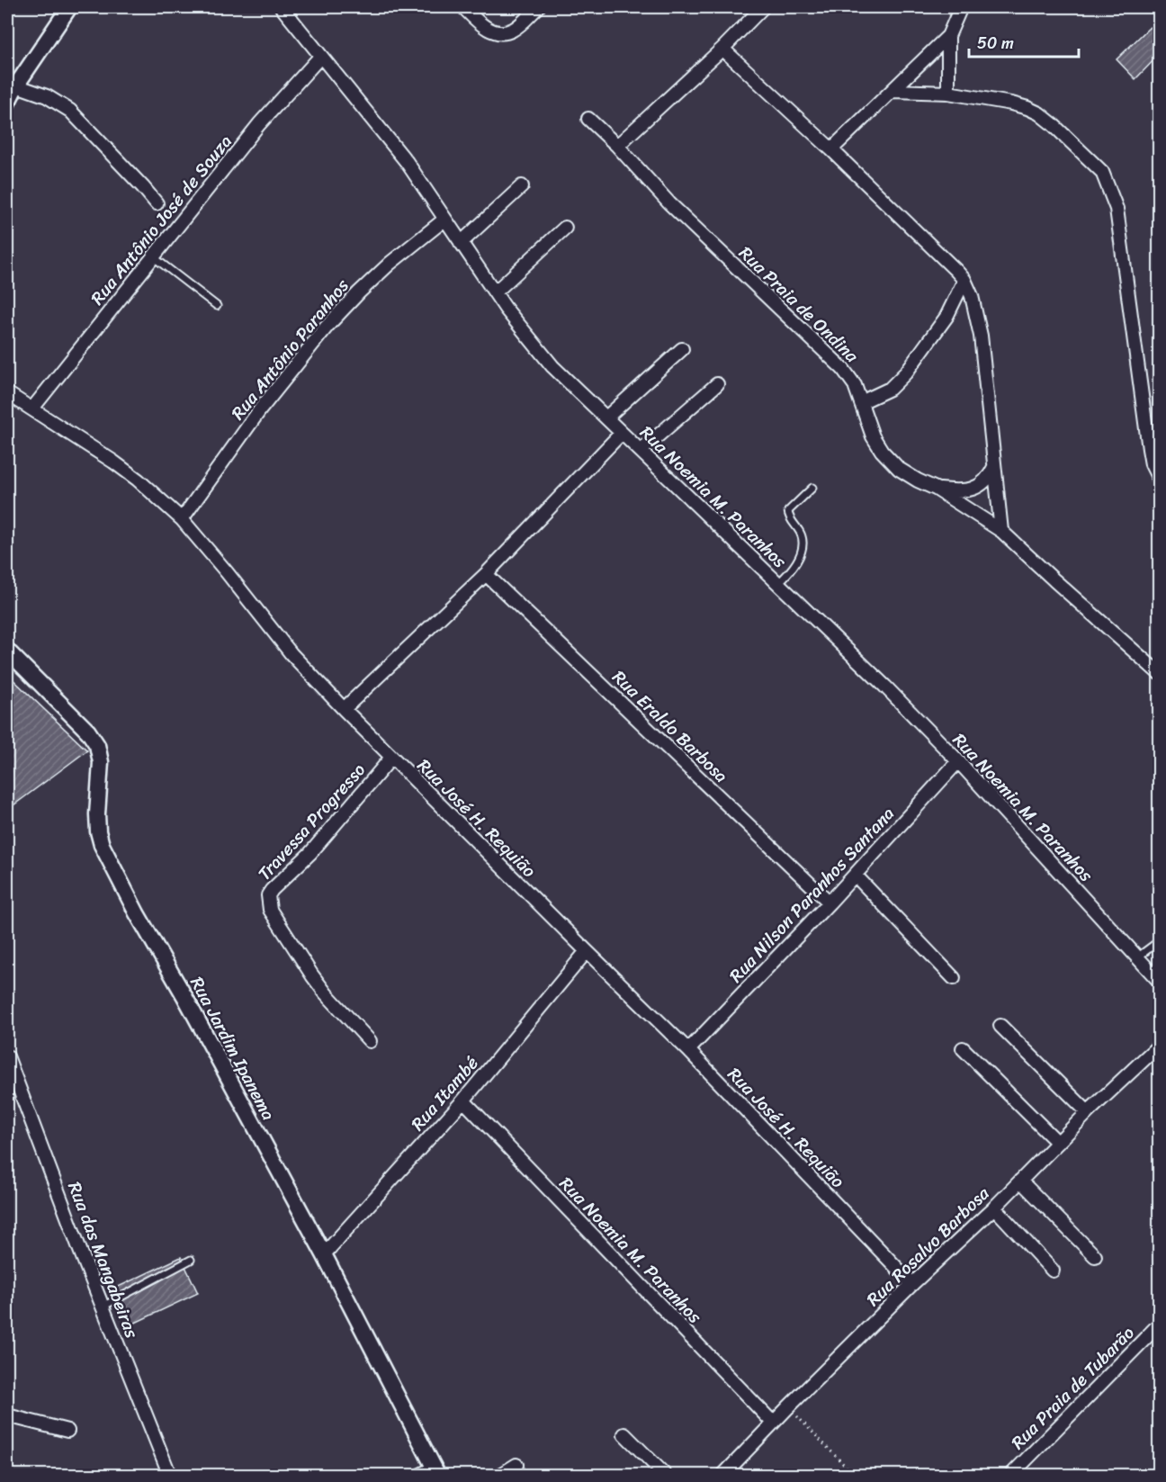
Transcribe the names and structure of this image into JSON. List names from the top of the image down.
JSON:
{
  "streets": {
    "street": [
      "Rua Antônio José de Souza",
      "Rua Praia de Ondina",
      "Rua Antônio Paranhos",
      "Rua Noemia M. Paranhos",
      "Rua Eraldo Barbosa",
      "Rua José H. Requião",
      "Travessa Progresso",
      "Rua Nilson Paranhos Santana",
      "Rua Jardim Ipanema",
      "Rua Itambé",
      "Rua Rosalvo Barbosa",
      "Rua das Mangabeiras",
      "Rua Praia de Tubarão"
    ]
  },
  "crossings": [
    ["Rua Antônio José de Souza", "Rua Noemia M. Paranhos"],
    ["Rua Antônio José de Souza", "Rua José H. Requião"],
    ["Rua Antônio Paranhos", "Rua Noemia M. Paranhos"],
    ["Rua Antônio Paranhos", "Rua José H. Requião"],
    ["Rua Noemia M. Paranhos", "Rua Nilson Paranhos Santana"],
    ["Rua Noemia M. Paranhos", "Rua Itambé"],
    ["Rua Noemia M. Paranhos", "Rua Rosalvo Barbosa"],
    ["Rua Eraldo Barbosa", "Rua Nilson Paranhos Santana"],
    ["Rua José H. Requião", "Travessa Progresso"],
    ["Rua José H. Requião", "Rua Nilson Paranhos Santana"],
    ["Rua José H. Requião", "Rua Itambé"],
    ["Rua José H. Requião", "Rua Rosalvo Barbosa"],
    ["Rua Jardim Ipanema", "Rua Itambé"]
  ],
  "scale_bar": "50 m"
}
